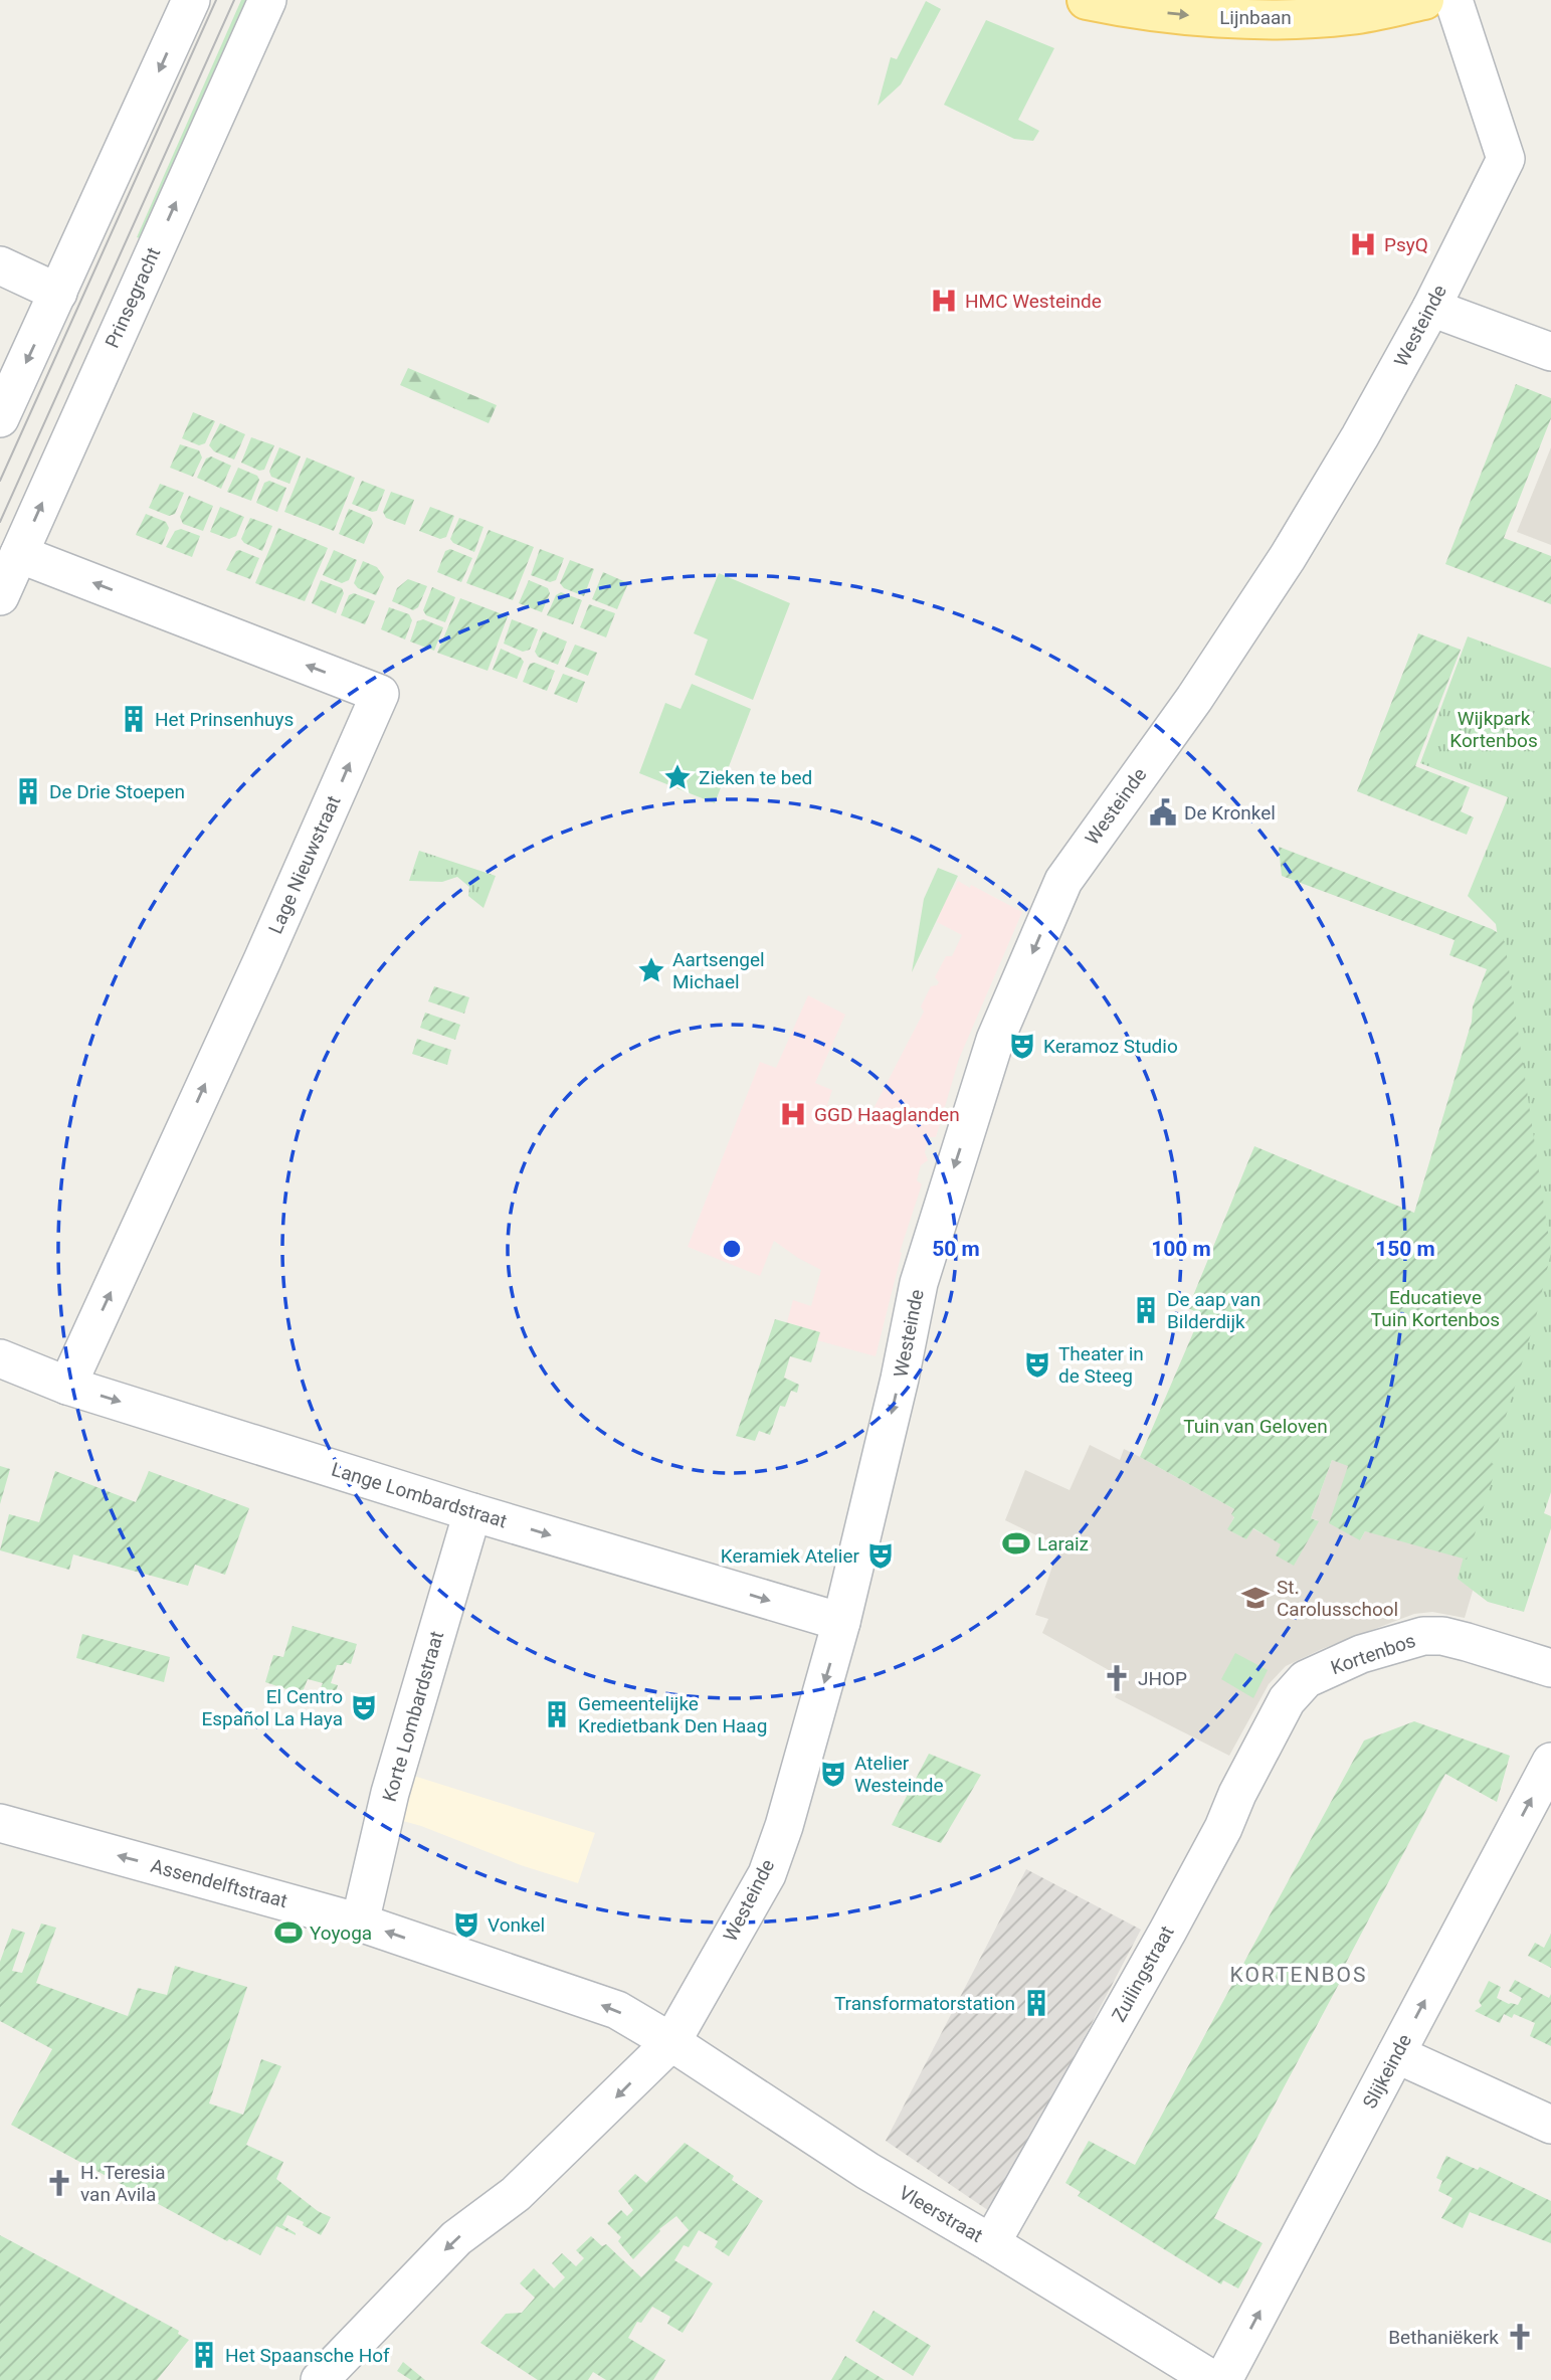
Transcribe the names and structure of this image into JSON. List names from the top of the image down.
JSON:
{
  "streets": {
    "main road": ["Lijnbaan"],
    "street": [
      "Prinsegracht",
      "Westeinde",
      "Lage Nieuwstraat",
      "Lange Lombardstraat",
      "Kortenbos",
      "Korte Lombardstraat",
      "Assendelftstraat",
      "Zuilingstraat",
      "Slijkeinde",
      "Vleerstraat"
    ]
  },
  "crossings": [
    ["Prinsegracht", "Lage Nieuwstraat"],
    ["Westeinde", "Lange Lombardstraat"],
    ["Westeinde", "Assendelftstraat"],
    ["Westeinde", "Vleerstraat"],
    ["Lage Nieuwstraat", "Lange Lombardstraat"],
    ["Lange Lombardstraat", "Korte Lombardstraat"],
    ["Kortenbos", "Zuilingstraat"],
    ["Korte Lombardstraat", "Assendelftstraat"],
    ["Assendelftstraat", "Vleerstraat"],
    ["Zuilingstraat", "Vleerstraat"]
  ],
  "one_way": [
    "Lijnbaan",
    "Westeinde",
    "Lange Lombardstraat",
    "Assendelftstraat",
    "Slijkeinde"
  ],
  "districts": ["KORTENBOS"],
  "parks": ["Wijkpark Kortenbos", "Educatieve Tuin Kortenbos", "Tuin van Geloven"],
  "places": {
    "hospital": ["PsyQ", "HMC Westeinde", "GGD Haaglanden"],
    "building": [
      "Het Prinsenhuys",
      "De Drie Stoepen",
      "De aap van Bilderdijk",
      "Gemeentelijke Kredietbank Den Haag",
      "Transformatorstation",
      "Het Spaansche Hof"
    ],
    "place": ["Zieken te bed", "Aartsengel Michael"],
    "public building": ["De Kronkel"],
    "theatre": [
      "Keramoz Studio",
      "Theater in de Steeg",
      "Keramiek Atelier",
      "El Centro Español La Haya",
      "Atelier Westeinde",
      "Vonkel"
    ],
    "sports": ["Laraiz", "Yoyoga"],
    "school or university": ["St. Carolusschool"],
    "church": ["JHOP", "H. Teresia van Avila", "Bethaniëkerk"]
  },
  "rings": ["50 m", "100 m", "150 m"]
}
